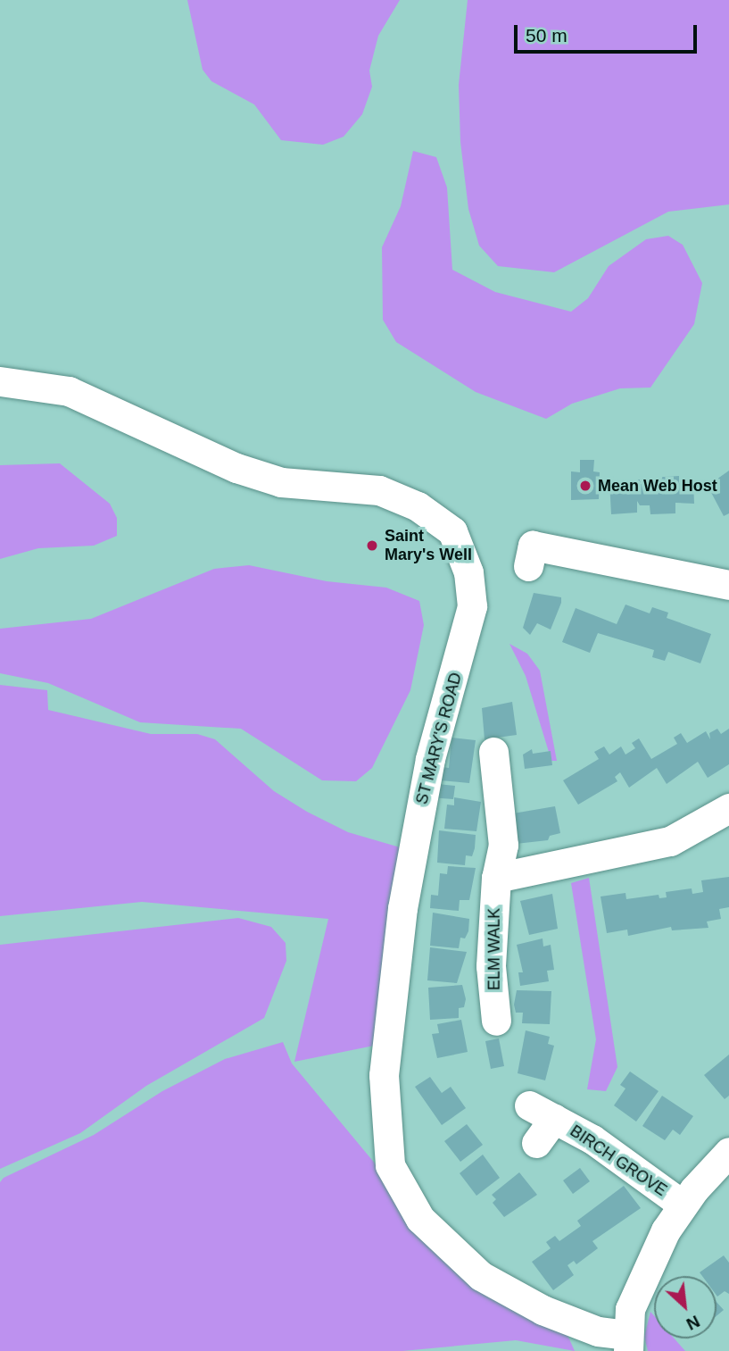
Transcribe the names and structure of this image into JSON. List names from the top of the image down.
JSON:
{
  "streets": {
    "street": ["ST MARY'S ROAD", "ELM WALK", "BIRCH GROVE"]
  },
  "places": ["Mean Web Host", "Saint Mary's Well"],
  "scale_bar": "50 m",
  "north": "bottom right"
}
